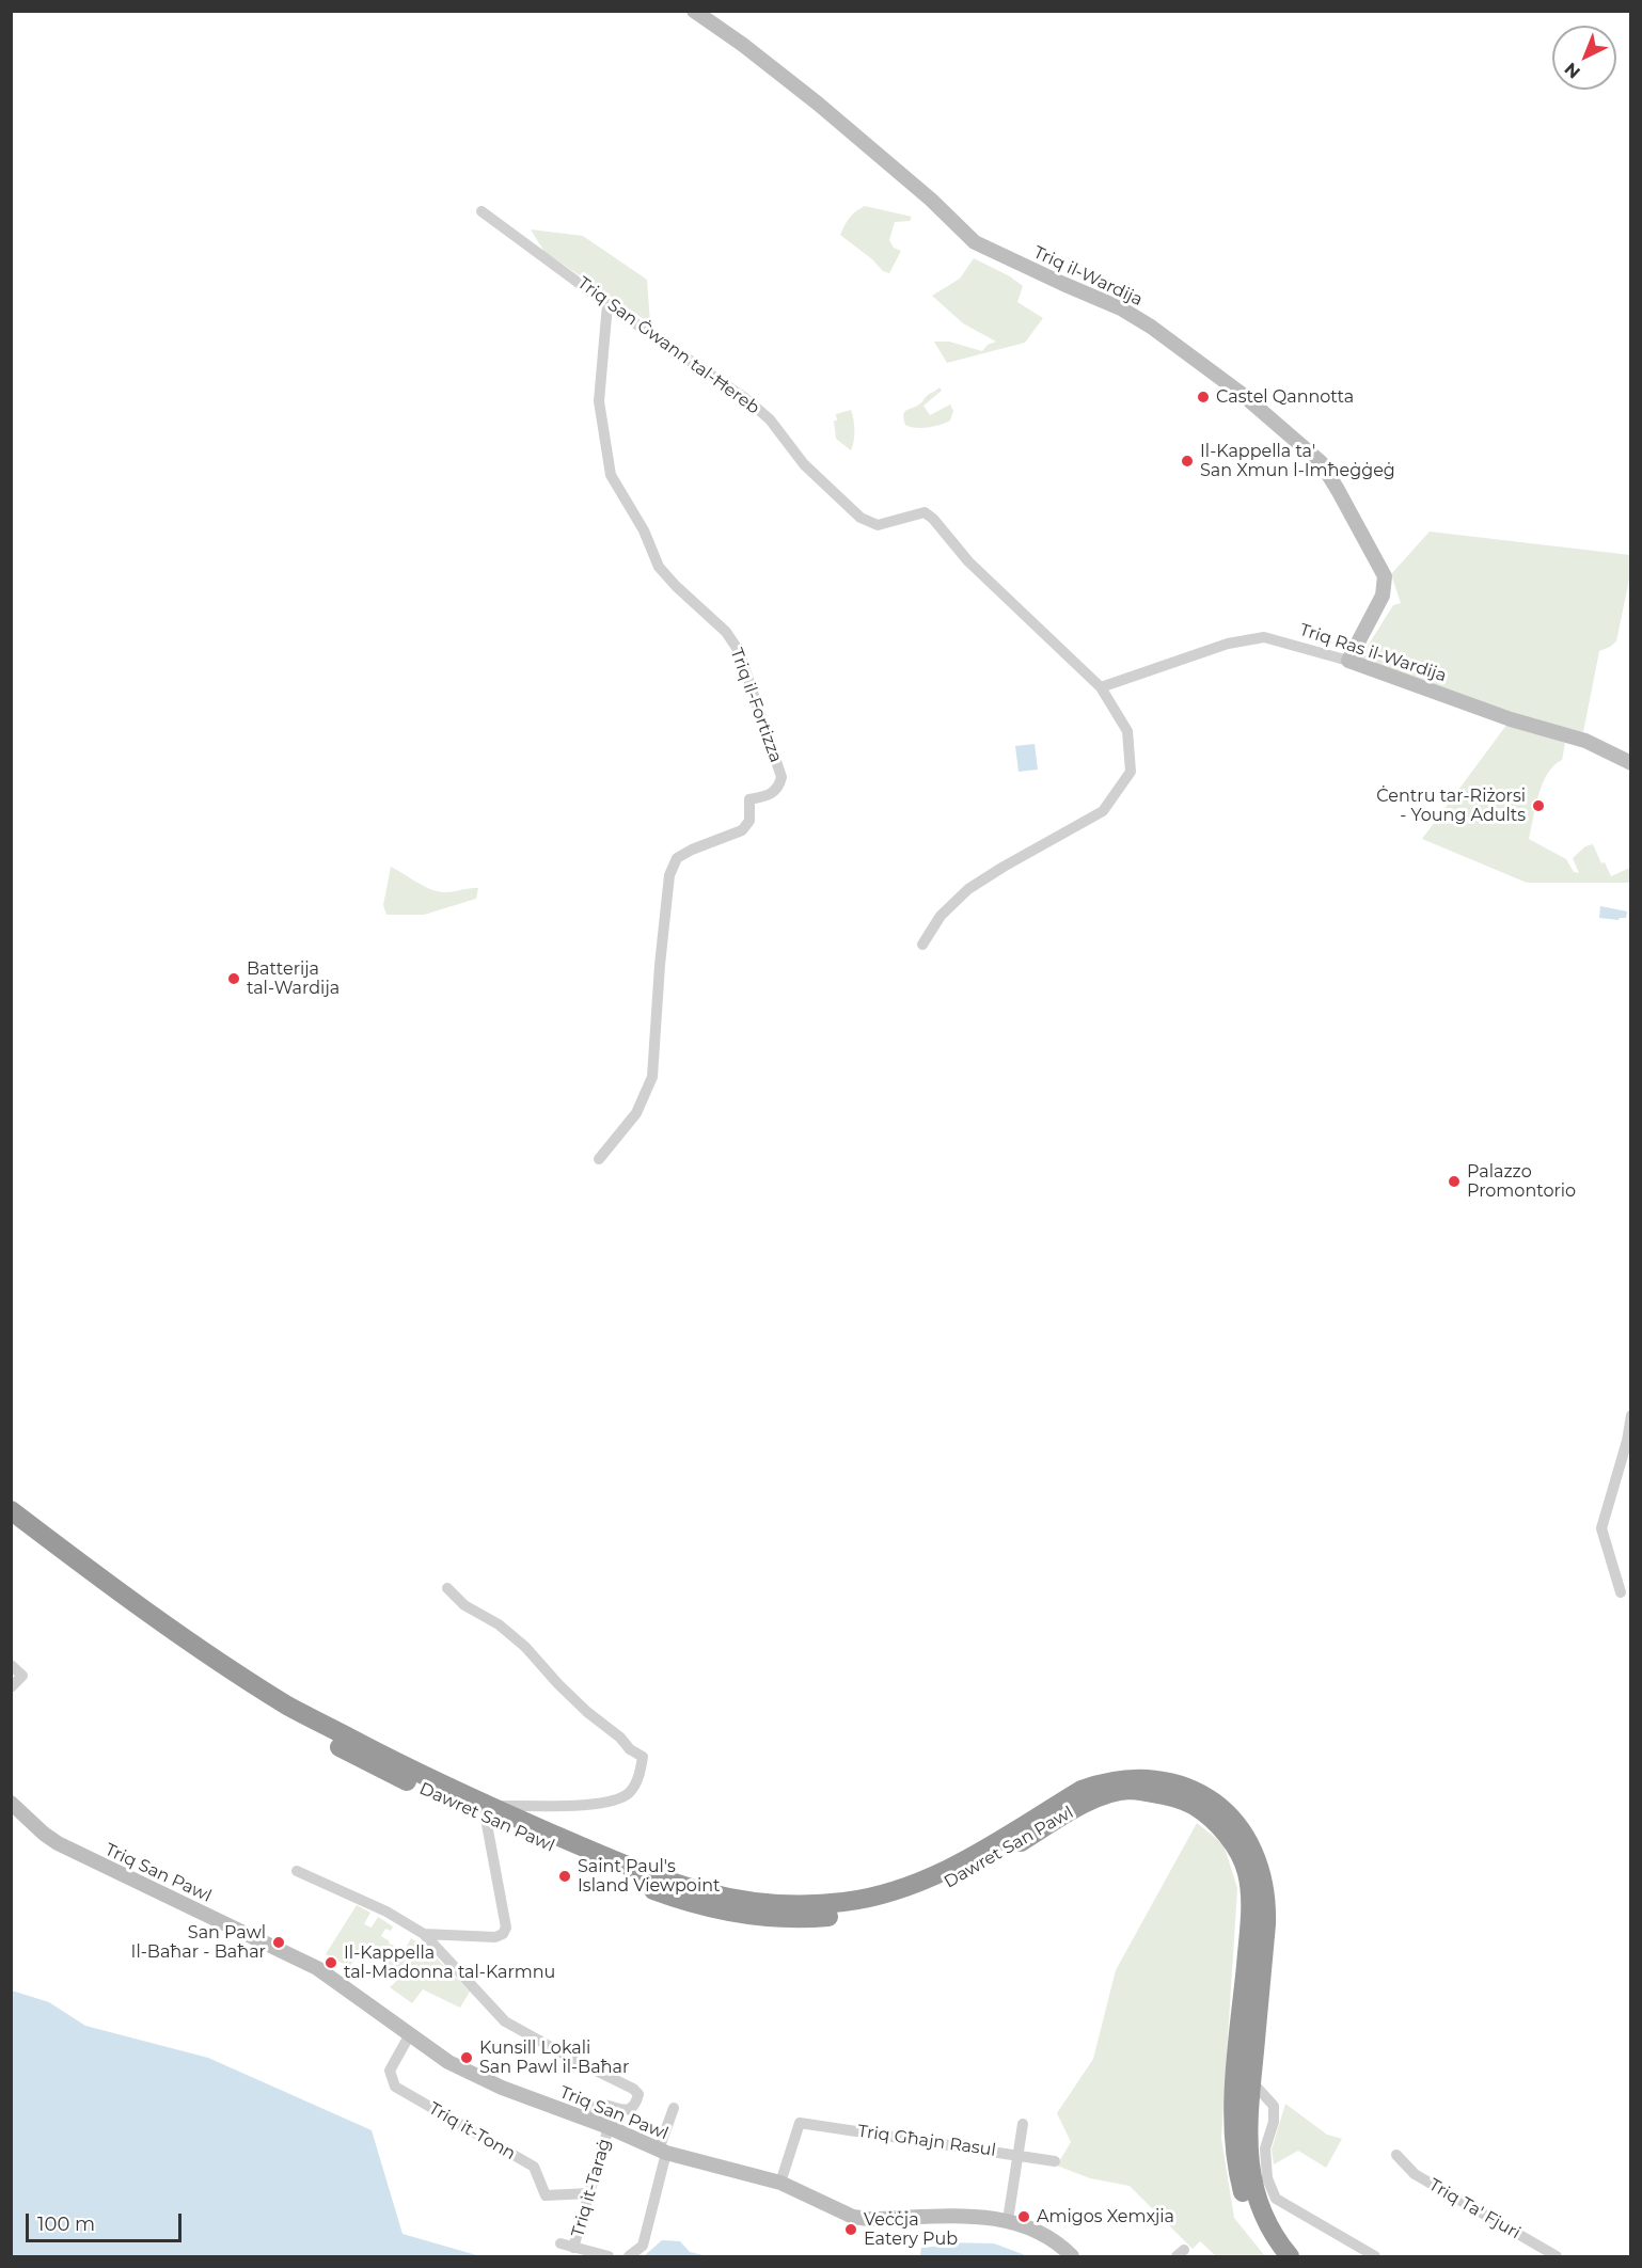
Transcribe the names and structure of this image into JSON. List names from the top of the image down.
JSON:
{
  "streets": {
    "highway": ["Dawret San Pawl"],
    "street": [
      "Triq il-Wardija",
      "Triq San Ġwann tal-Ħereb",
      "Triq Ras il-Wardija",
      "Triq il-Fortizza",
      "Triq San Pawl",
      "Triq it-Tonn",
      "Triq Għajn Rasul",
      "Triq it-Taraġ",
      "Triq Ta' Fjuri"
    ]
  },
  "crossings": [
    ["Triq il-Wardija", "Triq Ras il-Wardija"],
    ["Triq San Ġwann tal-Ħereb", "Triq Ras il-Wardija"],
    ["Triq San Ġwann tal-Ħereb", "Triq il-Fortizza"],
    ["Triq San Pawl", "Triq it-Tonn"],
    ["Triq San Pawl", "Triq Għajn Rasul"],
    ["Triq San Pawl", "Triq it-Taraġ"],
    ["Triq it-Tonn", "Triq it-Taraġ"]
  ],
  "places": [
    "Castel Qannotta",
    "Il-Kappella ta' San Xmun l-Imħeġġeġ",
    "Ċentru tar-Riżorsi - Young Adults",
    "Batterija tal-Wardija",
    "Palazzo Promontorio",
    "Saint Paul's Island Viewpoint",
    "San Pawl Il-Baħar - Baħar",
    "Il-Kappella tal-Madonna tal-Karmnu",
    "Kunsill Lokali San Pawl il-Baħar",
    "Amigos Xemxjia",
    "Veċċja Eatery Pub"
  ],
  "scale_bar": "100 m",
  "north": "bottom left"
}
